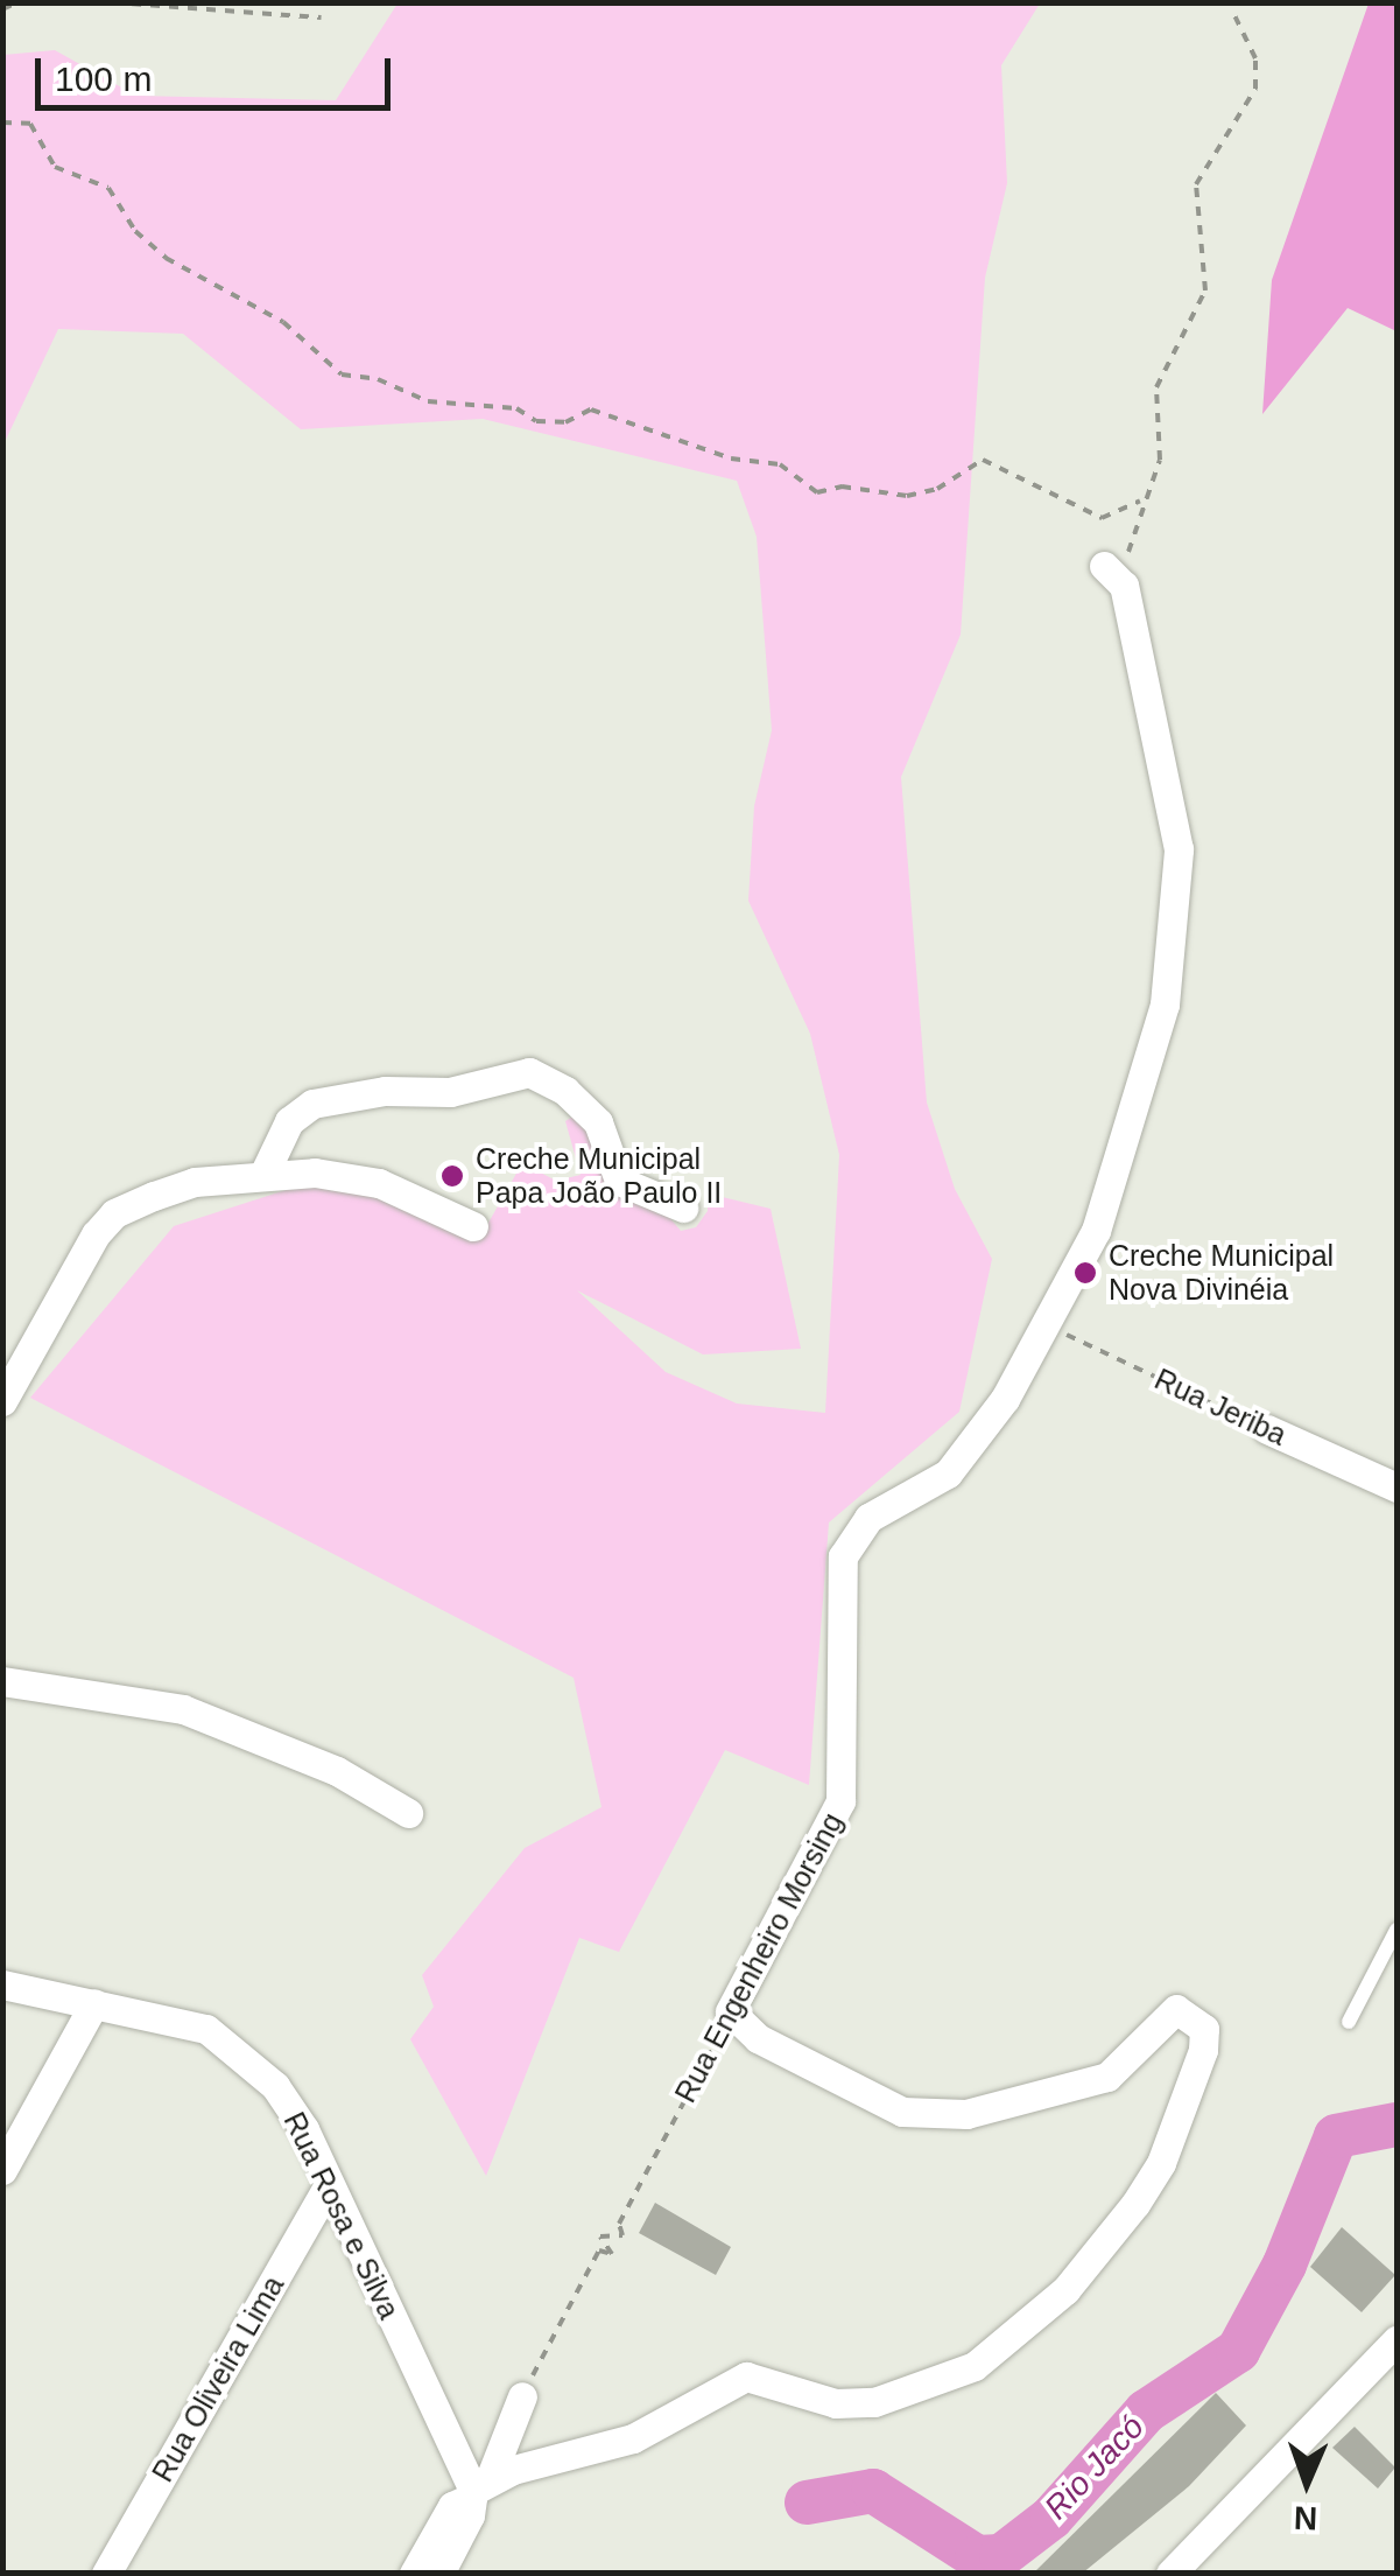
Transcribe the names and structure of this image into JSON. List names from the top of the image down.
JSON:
{
  "streets": {
    "street": [
      "Rua Jeriba",
      "Rua Engenheiro Morsing",
      "Rua Rosa e Silva",
      "Rua Oliveira Lima"
    ]
  },
  "crossings": [
    ["Rua Jeriba", "Rua Engenheiro Morsing"],
    ["Rua Rosa e Silva", "Rua Oliveira Lima"]
  ],
  "water": ["Rio Jacó"],
  "places": ["Creche Municipal Papa João Paulo II", "Creche Municipal Nova Divinéia"],
  "scale_bar": "100 m",
  "north": "bottom"
}
